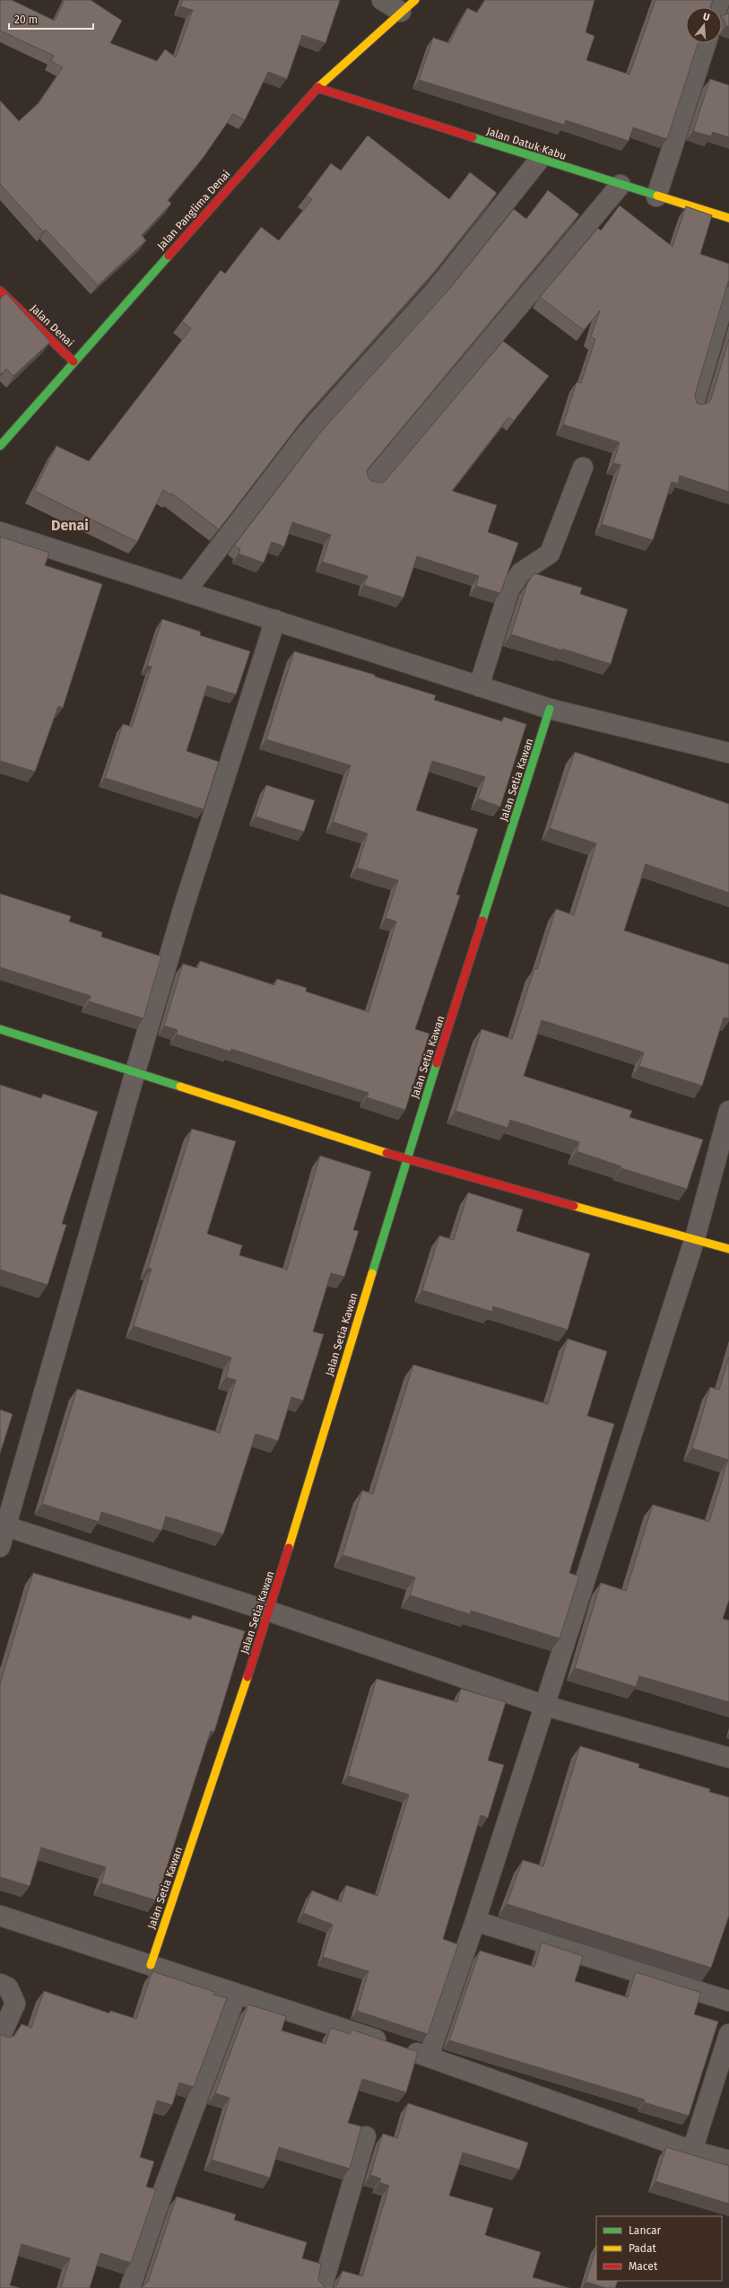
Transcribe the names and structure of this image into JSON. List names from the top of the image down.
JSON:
{
  "streets": {
    "street": [
      "Jalan Datuk Kabu",
      "Jalan Panglima Denai",
      "Jalan Denai",
      "Jalan Setia Kawan"
    ]
  },
  "crossings": [
    ["Jalan Datuk Kabu", "Jalan Panglima Denai"],
    ["Jalan Panglima Denai", "Jalan Denai"]
  ],
  "districts": ["Denai"],
  "legend": ["Lancar", "Padat", "Macet"],
  "scale_bar": "20 m",
  "north": "top"
}
